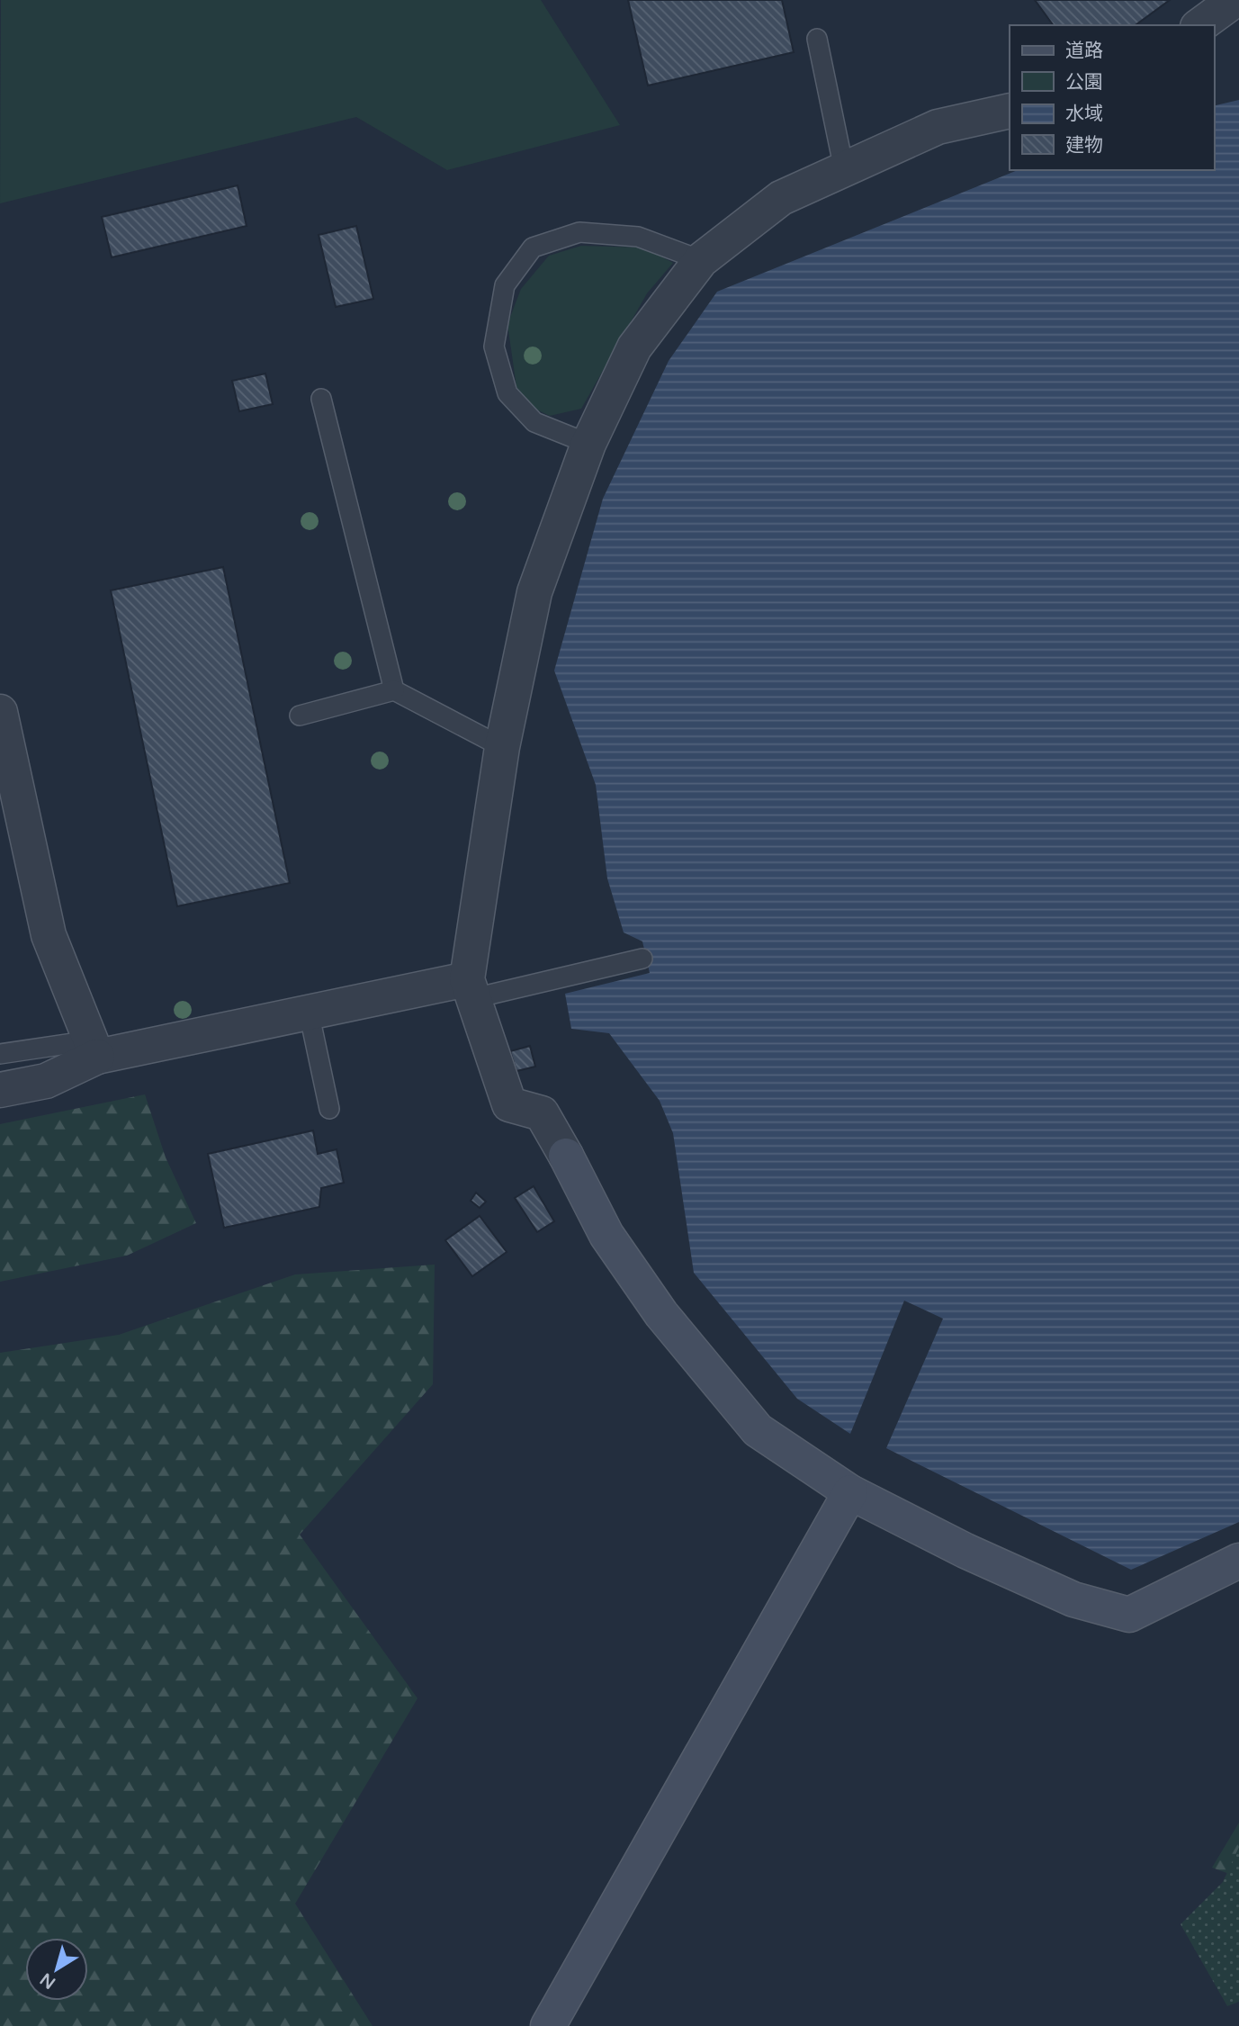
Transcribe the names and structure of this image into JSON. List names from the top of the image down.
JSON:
{
  "legend": [
    "道路",
    "公園",
    "水域",
    "建物"
  ],
  "north": "bottom left"
}
